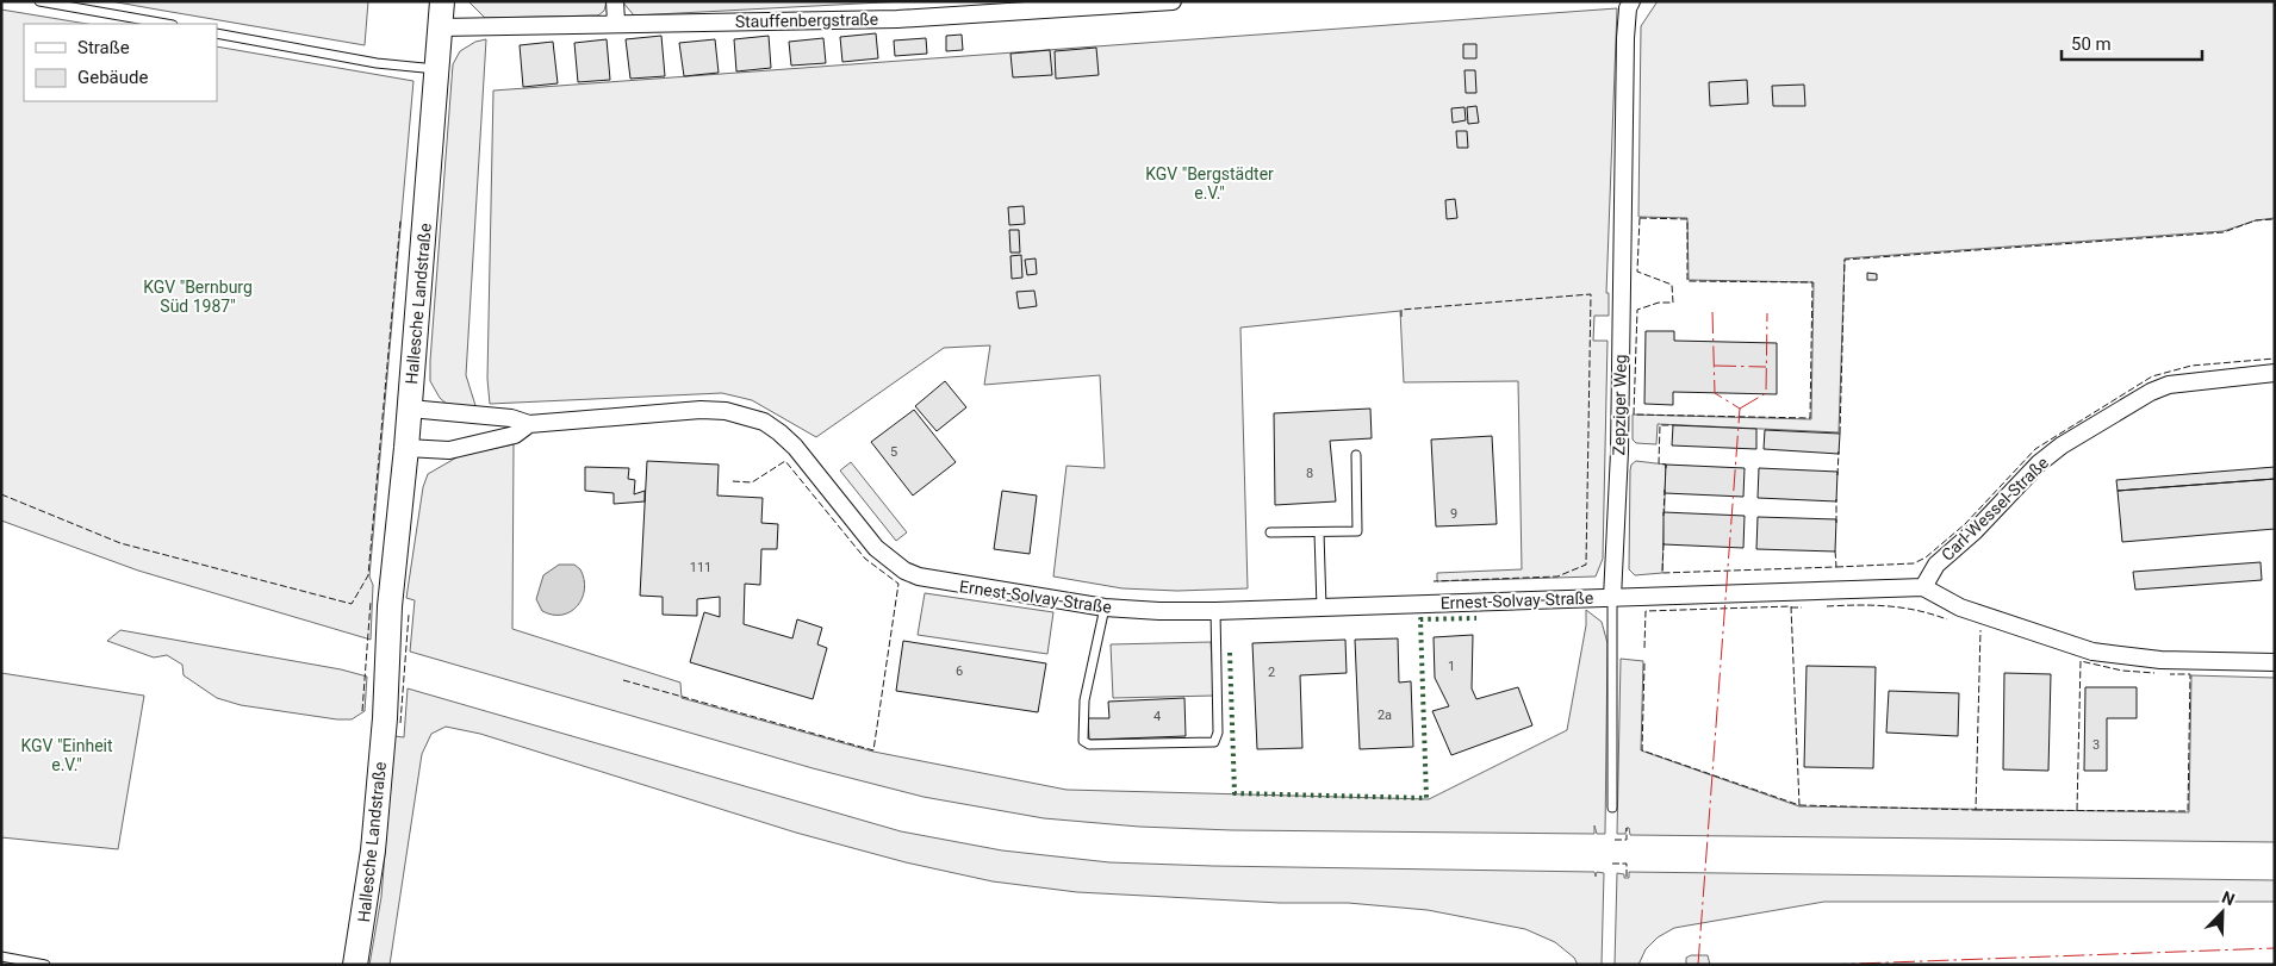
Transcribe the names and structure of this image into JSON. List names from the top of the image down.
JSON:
{
  "streets": {
    "main road": ["Hallesche Landstraße"],
    "street": [
      "Stauffenbergstraße",
      "Zepziger Weg",
      "Carl-Wessel-Straße",
      "Ernest-Solvay-Straße"
    ]
  },
  "crossings": [
    ["Stauffenbergstraße", "Hallesche Landstraße"],
    ["Hallesche Landstraße", "Ernest-Solvay-Straße"],
    ["Zepziger Weg", "Ernest-Solvay-Straße"]
  ],
  "parks": ["KGV \"Bergstädter e.V.\"", "KGV \"Bernburg Süd 1987\"", "KGV \"Einheit e.V.\""],
  "house_numbers": [
    "5",
    "8",
    "9",
    "111",
    "1",
    "6",
    "2",
    "2a",
    "4",
    "3"
  ],
  "legend": ["Straße", "Gebäude"],
  "scale_bar": "50 m",
  "north": "top right"
}
